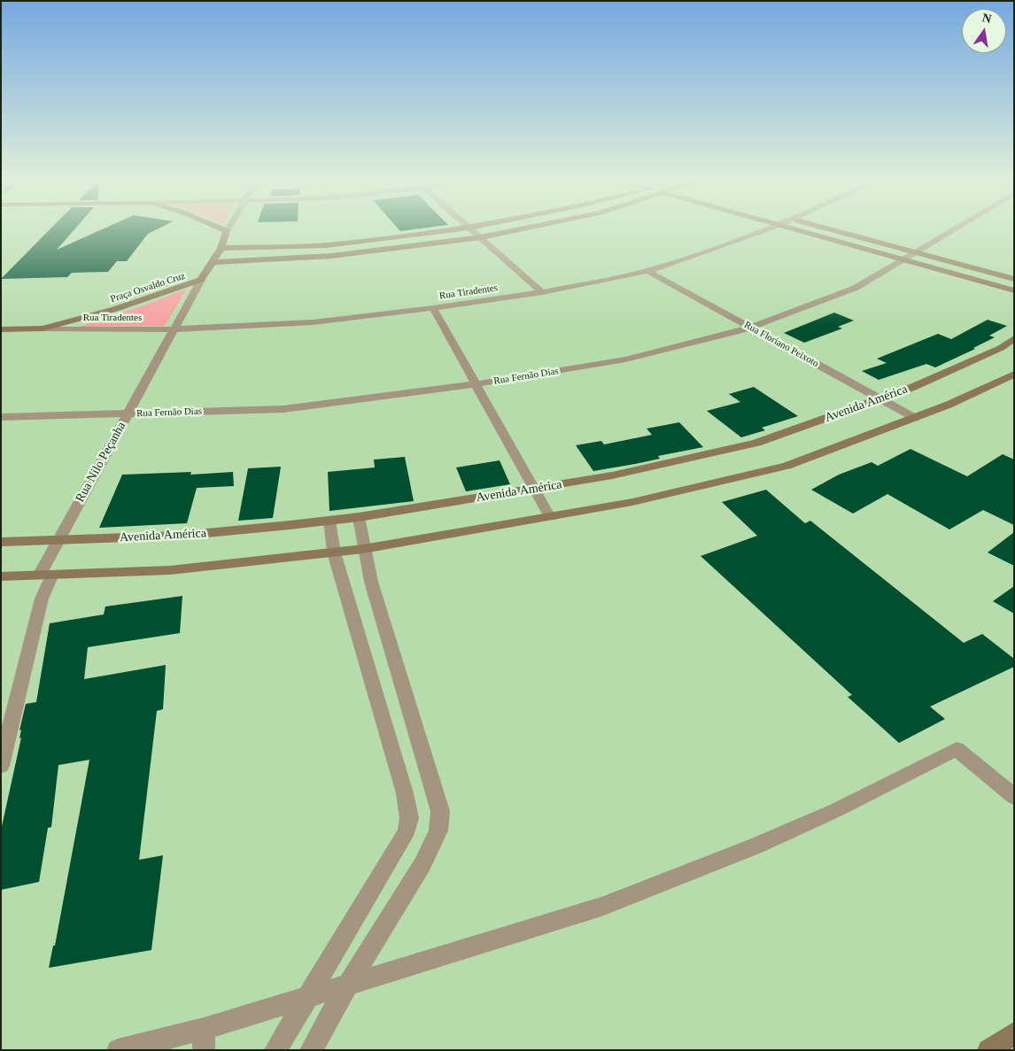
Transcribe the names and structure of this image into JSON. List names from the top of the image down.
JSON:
{
  "streets": {
    "main road": ["Praça Osvaldo Cruz", "Avenida América"],
    "street": [
      "Rua Tiradentes",
      "Rua Floriano Peixoto",
      "Rua Fernão Dias",
      "Rua Nilo Peçanha"
    ]
  },
  "crossings": [
    ["Praça Osvaldo Cruz", "Rua Tiradentes"],
    ["Praça Osvaldo Cruz", "Rua Nilo Peçanha"],
    ["Rua Tiradentes", "Rua Floriano Peixoto"],
    ["Rua Tiradentes", "Rua Nilo Peçanha"],
    ["Rua Floriano Peixoto", "Rua Fernão Dias"],
    ["Rua Floriano Peixoto", "Avenida América"],
    ["Rua Fernão Dias", "Rua Nilo Peçanha"],
    ["Avenida América", "Rua Nilo Peçanha"]
  ],
  "north": "top"
}
